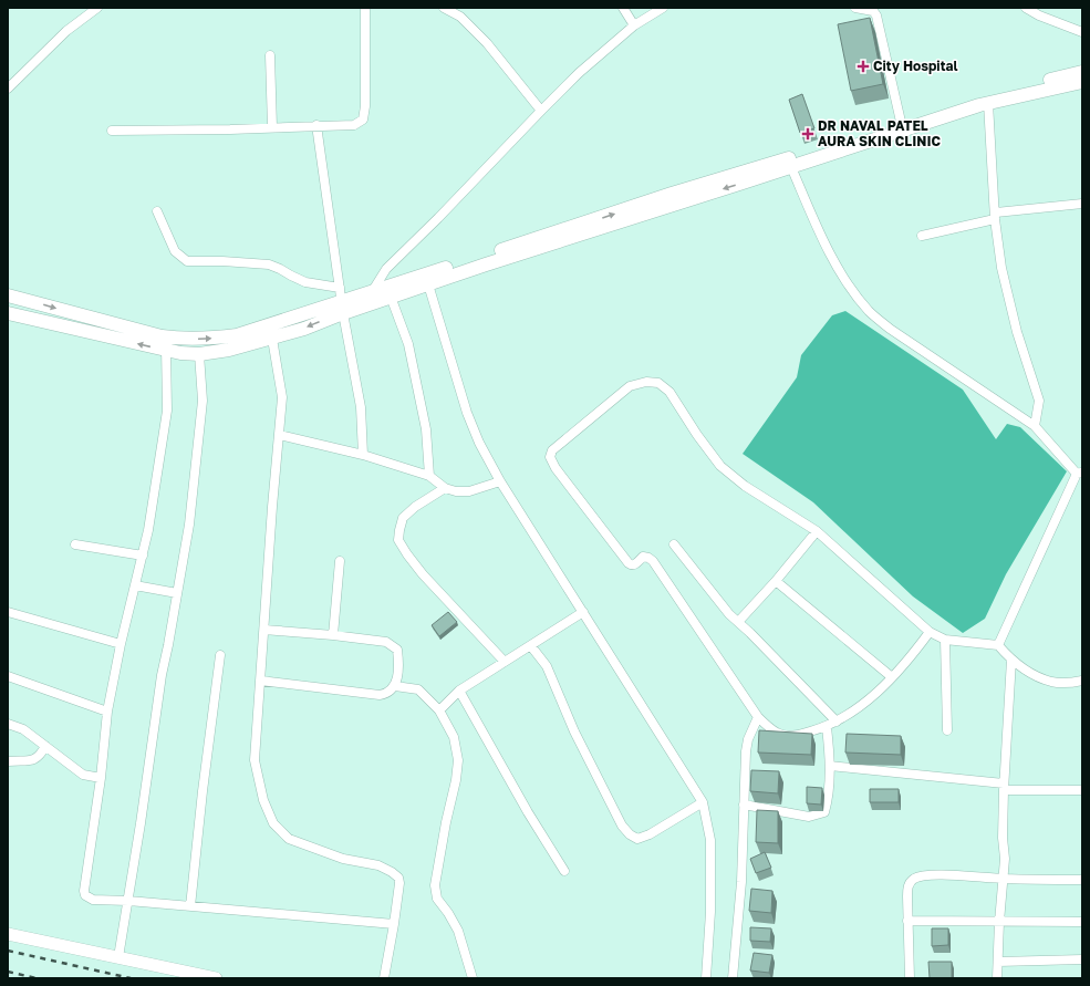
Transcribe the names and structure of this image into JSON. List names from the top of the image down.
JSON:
{
  "places": {
    "health": ["City Hospital", "DR NAVAL PATEL AURA SKIN CLINIC"]
  }
}
